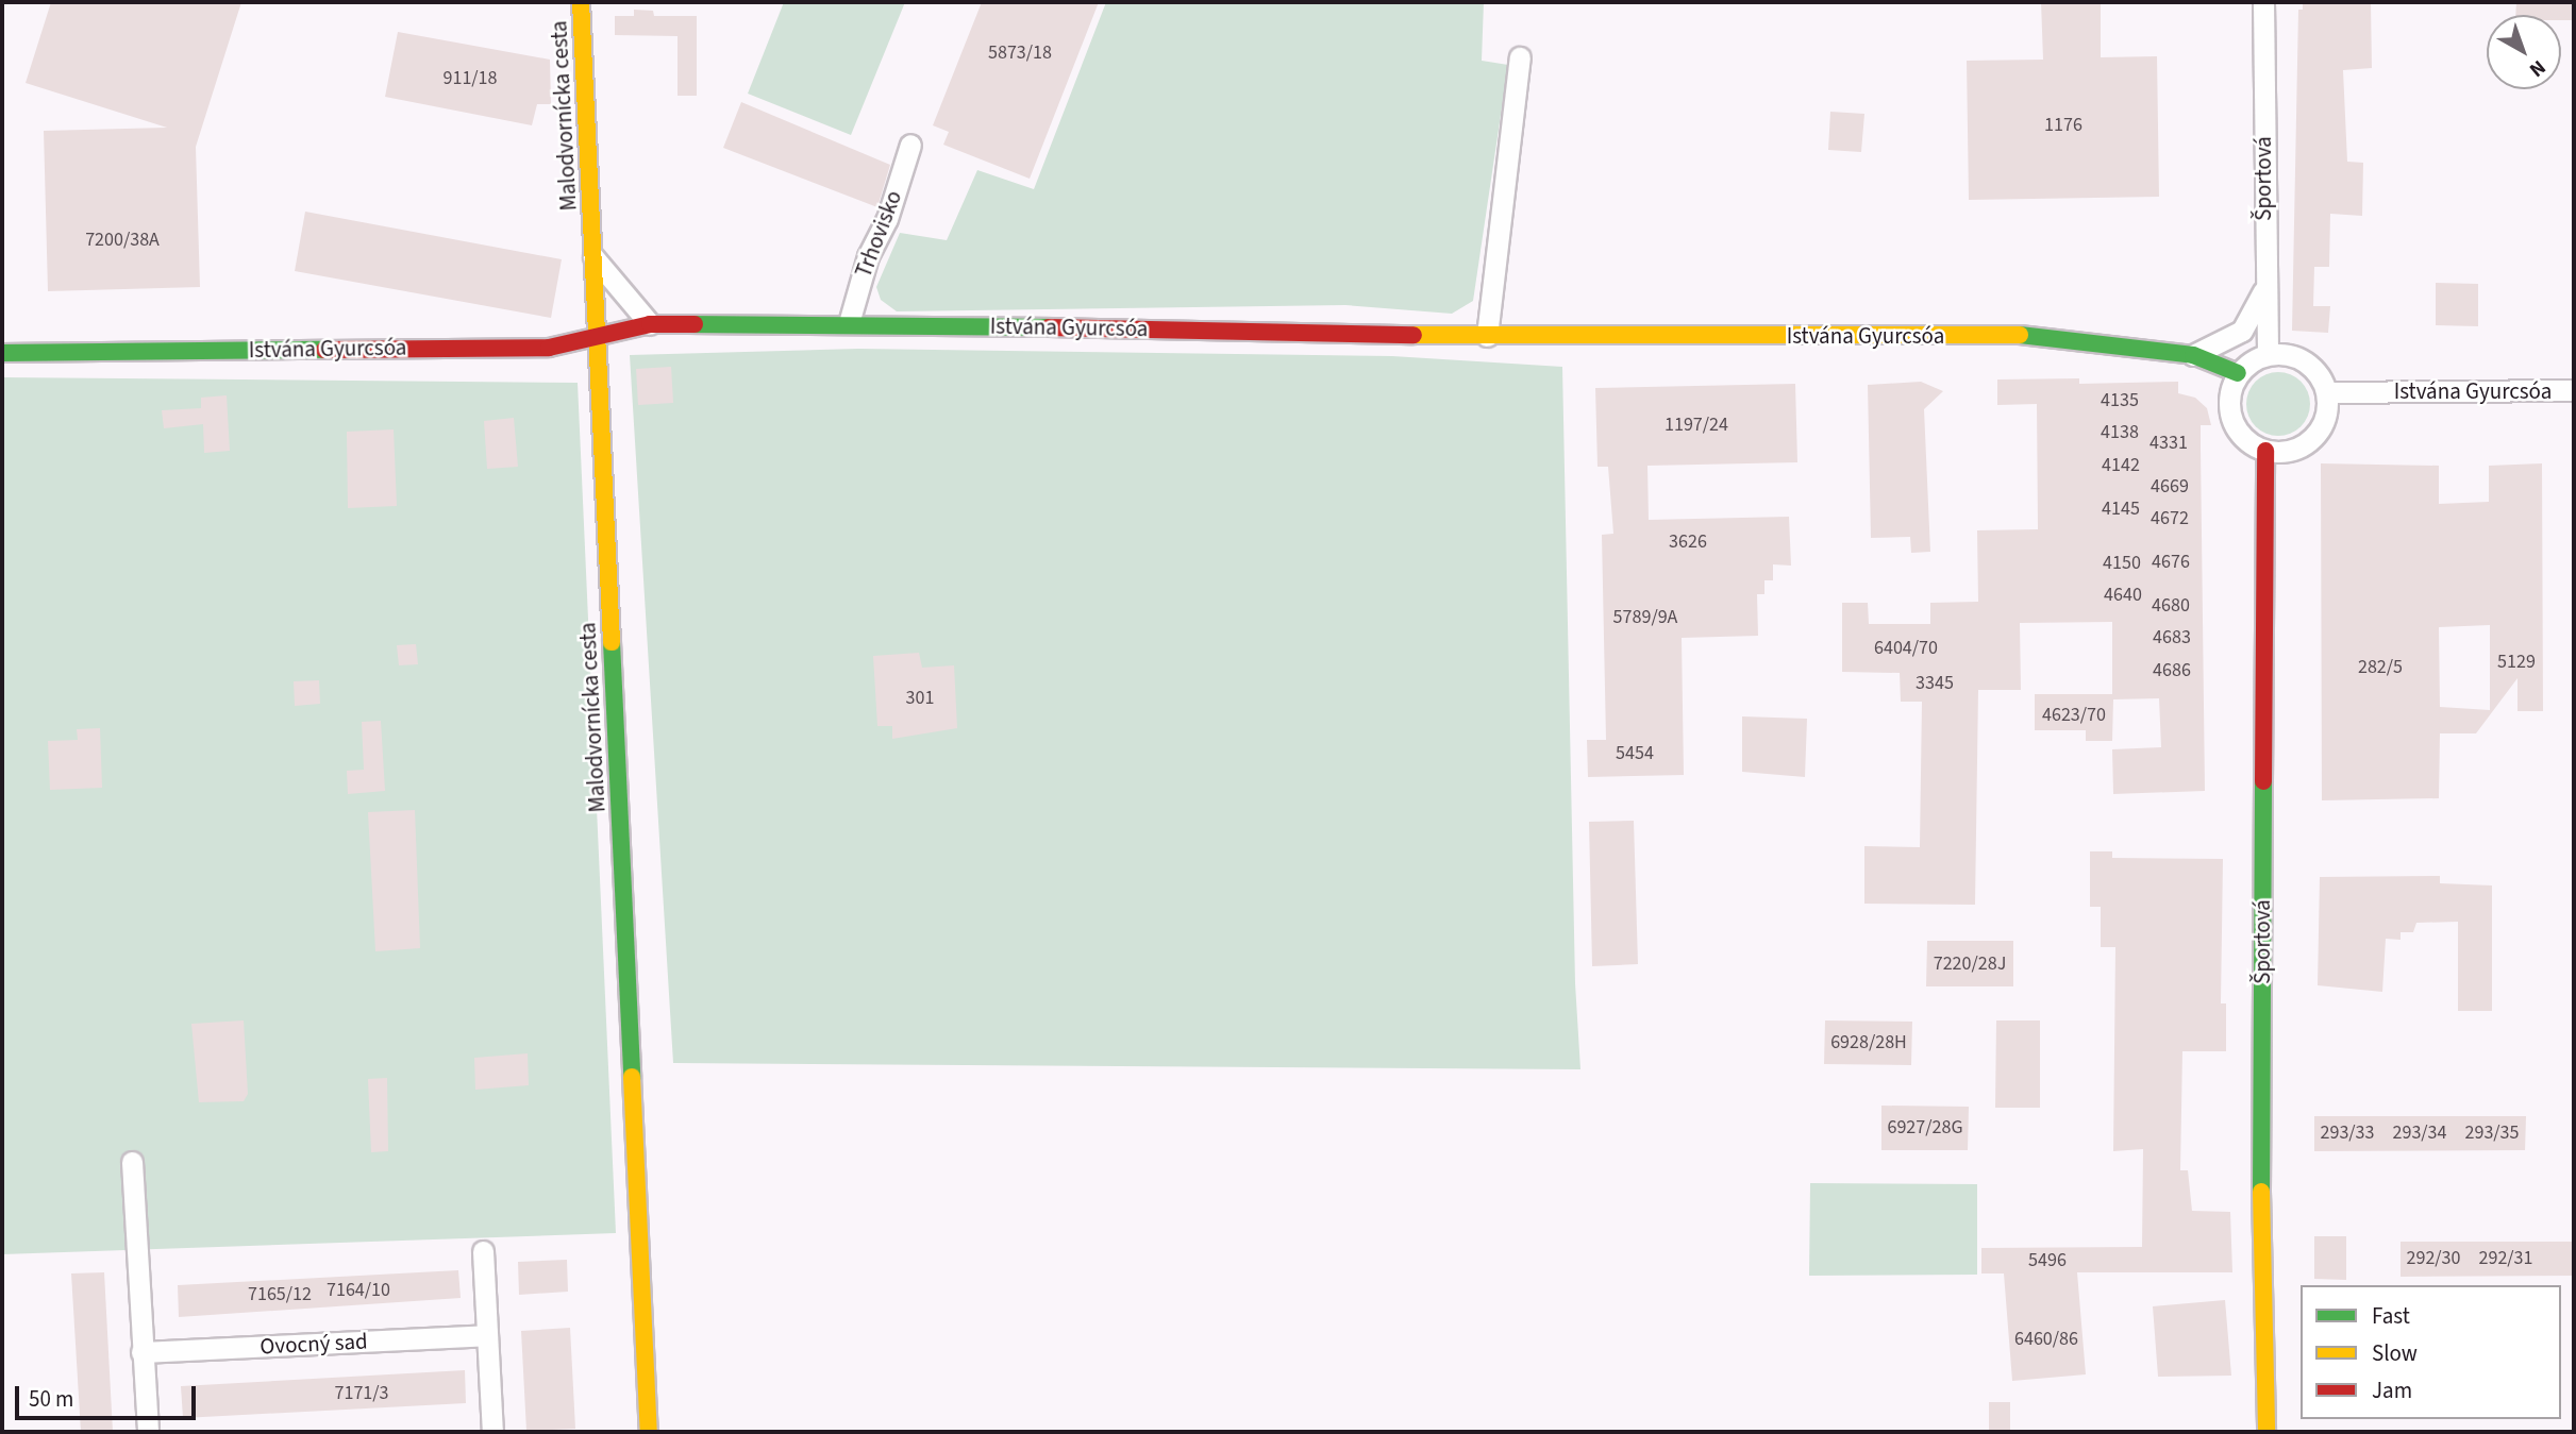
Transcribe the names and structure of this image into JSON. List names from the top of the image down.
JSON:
{
  "streets": {
    "street": [
      "Malodvornícka cesta",
      "Športová",
      "Trhovisko",
      "Istvána Gyurcsóa",
      "Ovocný sad"
    ]
  },
  "crossings": [
    ["Malodvornícka cesta", "Istvána Gyurcsóa"],
    ["Športová", "Istvána Gyurcsóa"],
    ["Trhovisko", "Istvána Gyurcsóa"]
  ],
  "house_numbers": [
    "5873/18",
    "911/18",
    "1176",
    "7200/38A",
    "4135",
    "1197/24",
    "4138",
    "4331",
    "4142",
    "4669",
    "4145",
    "4672",
    "3626",
    "4676",
    "4150",
    "4640",
    "4680",
    "5789/9A",
    "4683",
    "6404/70",
    "5129",
    "282/5",
    "4686",
    "3345",
    "301",
    "4623/70",
    "5454",
    "7220/28J",
    "6928/28H",
    "6927/28G",
    "293/33",
    "293/34",
    "293/35",
    "292/30",
    "292/31",
    "5496",
    "7164/10",
    "7165/12",
    "6460/86",
    "7171/3"
  ],
  "legend": ["Fast", "Slow", "Jam"],
  "scale_bar": "50 m",
  "north": "bottom right"
}
